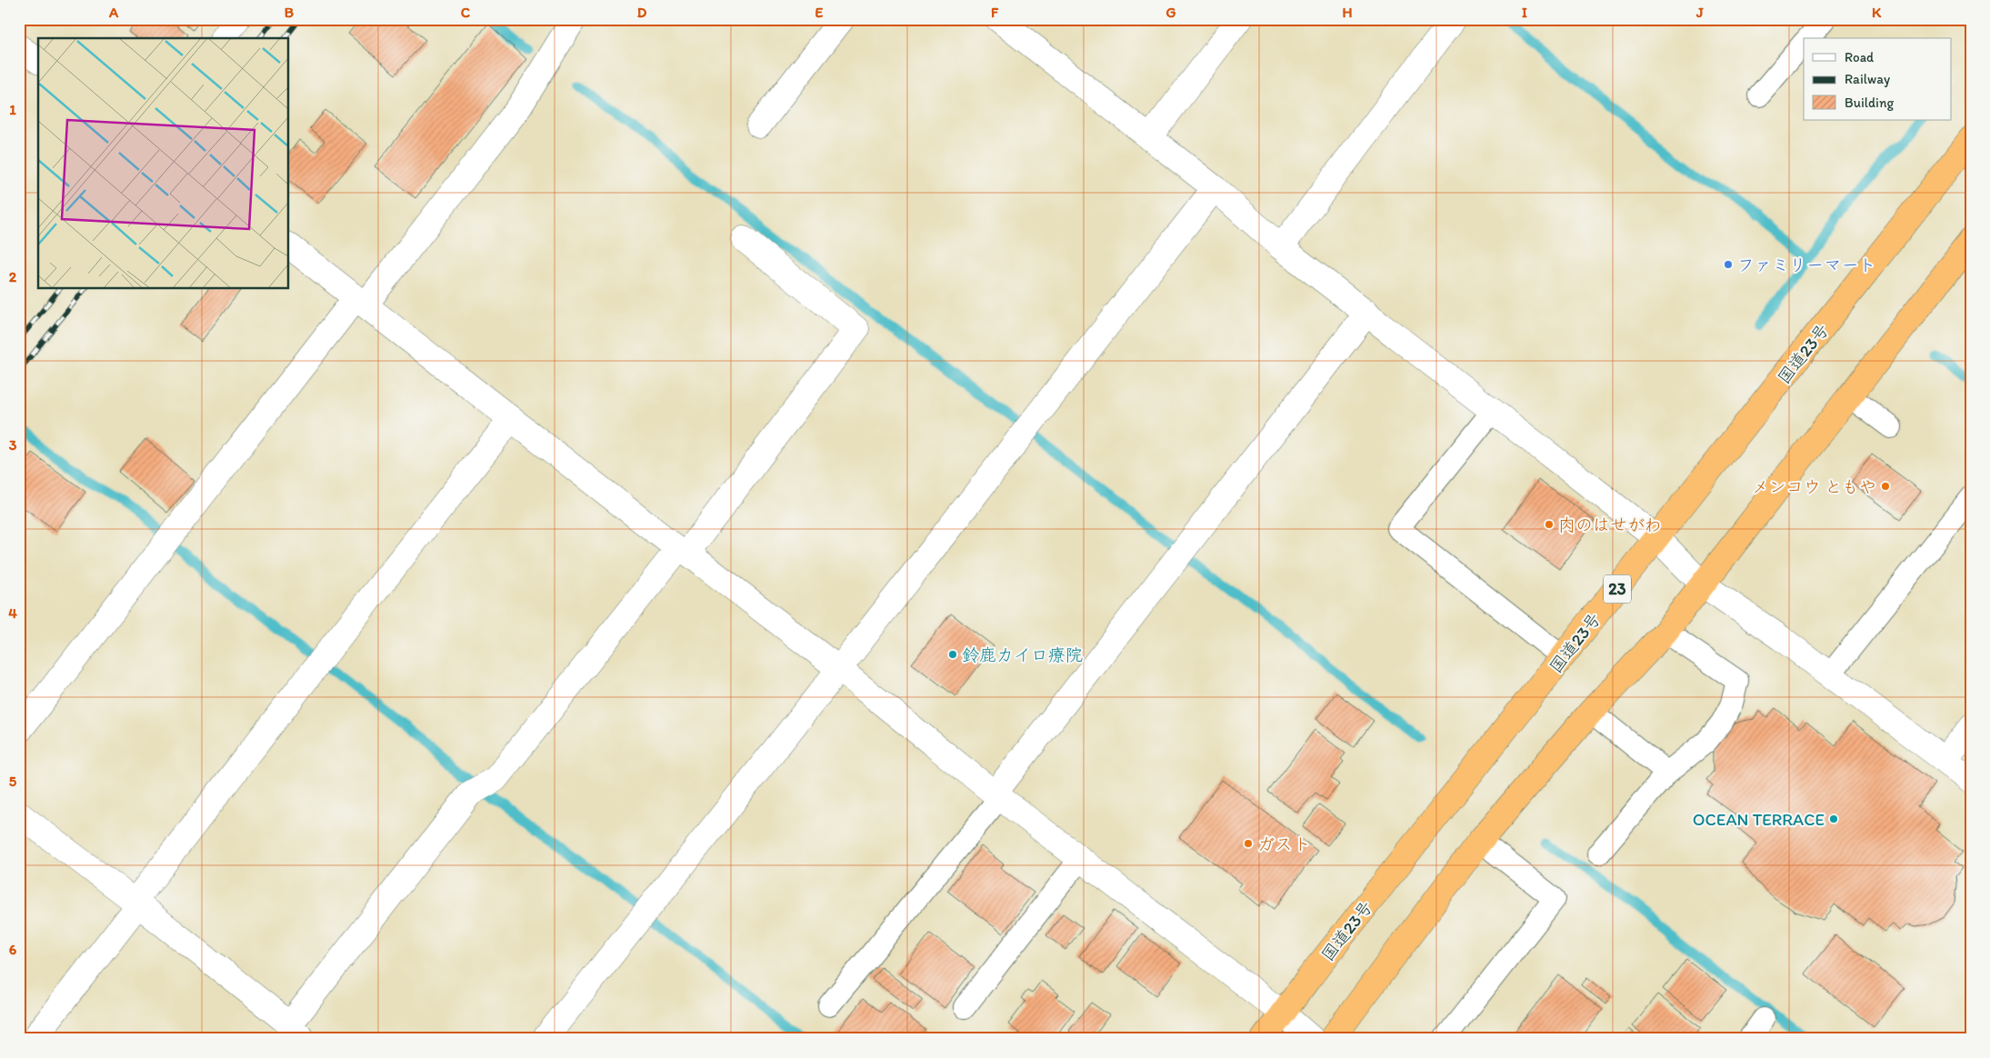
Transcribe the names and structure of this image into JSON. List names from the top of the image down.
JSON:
{
  "streets": {
    "highway": ["国道23号", "23"]
  },
  "places": [
    "ファミリーマート",
    "メンコウ ともや",
    "肉のはせがわ",
    "鈴鹿カイロ療院",
    "OCEAN TERRACE",
    "ガスト"
  ],
  "legend": ["Road", "Railway", "Building"],
  "grid": {
    "columns": [
      "A",
      "B",
      "C",
      "D",
      "E",
      "F",
      "G",
      "H",
      "I",
      "J",
      "K"
    ],
    "rows": [
      "1",
      "2",
      "3",
      "4",
      "5",
      "6"
    ]
  }
}
